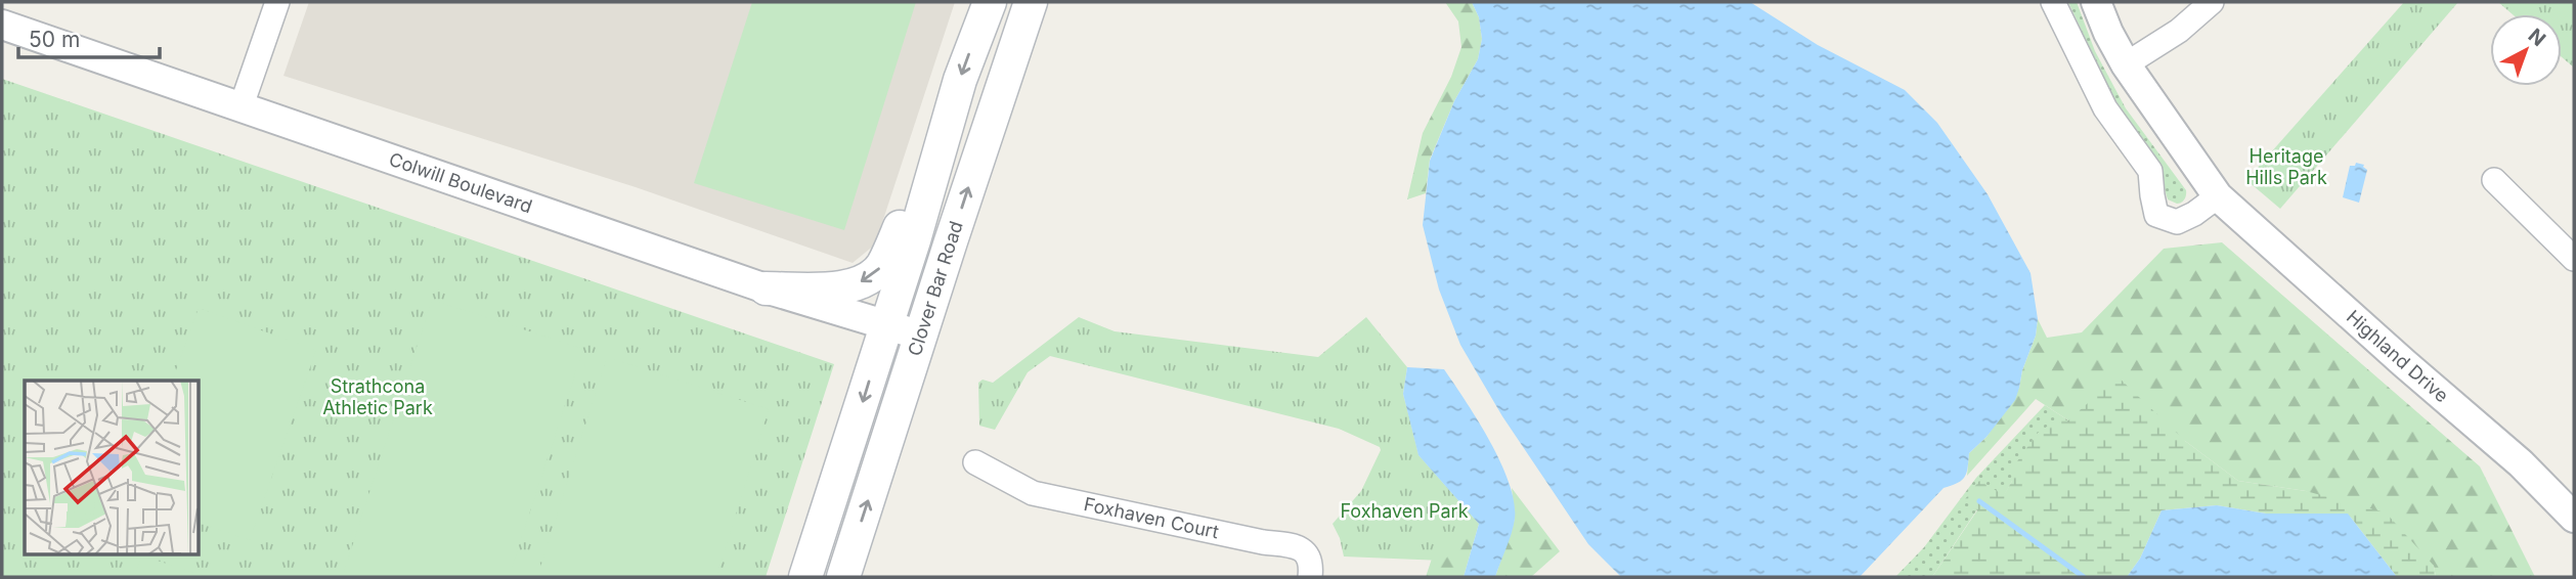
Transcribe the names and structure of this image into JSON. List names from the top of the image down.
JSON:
{
  "streets": {
    "main road": ["Clover Bar Road"],
    "street": ["Colwill Boulevard", "Highland Drive", "Foxhaven Court"]
  },
  "crossings": [
    ["Colwill Boulevard", "Clover Bar Road"]
  ],
  "parks": ["Heritage Hills Park", "Strathcona Athletic Park", "Foxhaven Park"],
  "scale_bar": "50 m",
  "north": "top right"
}
